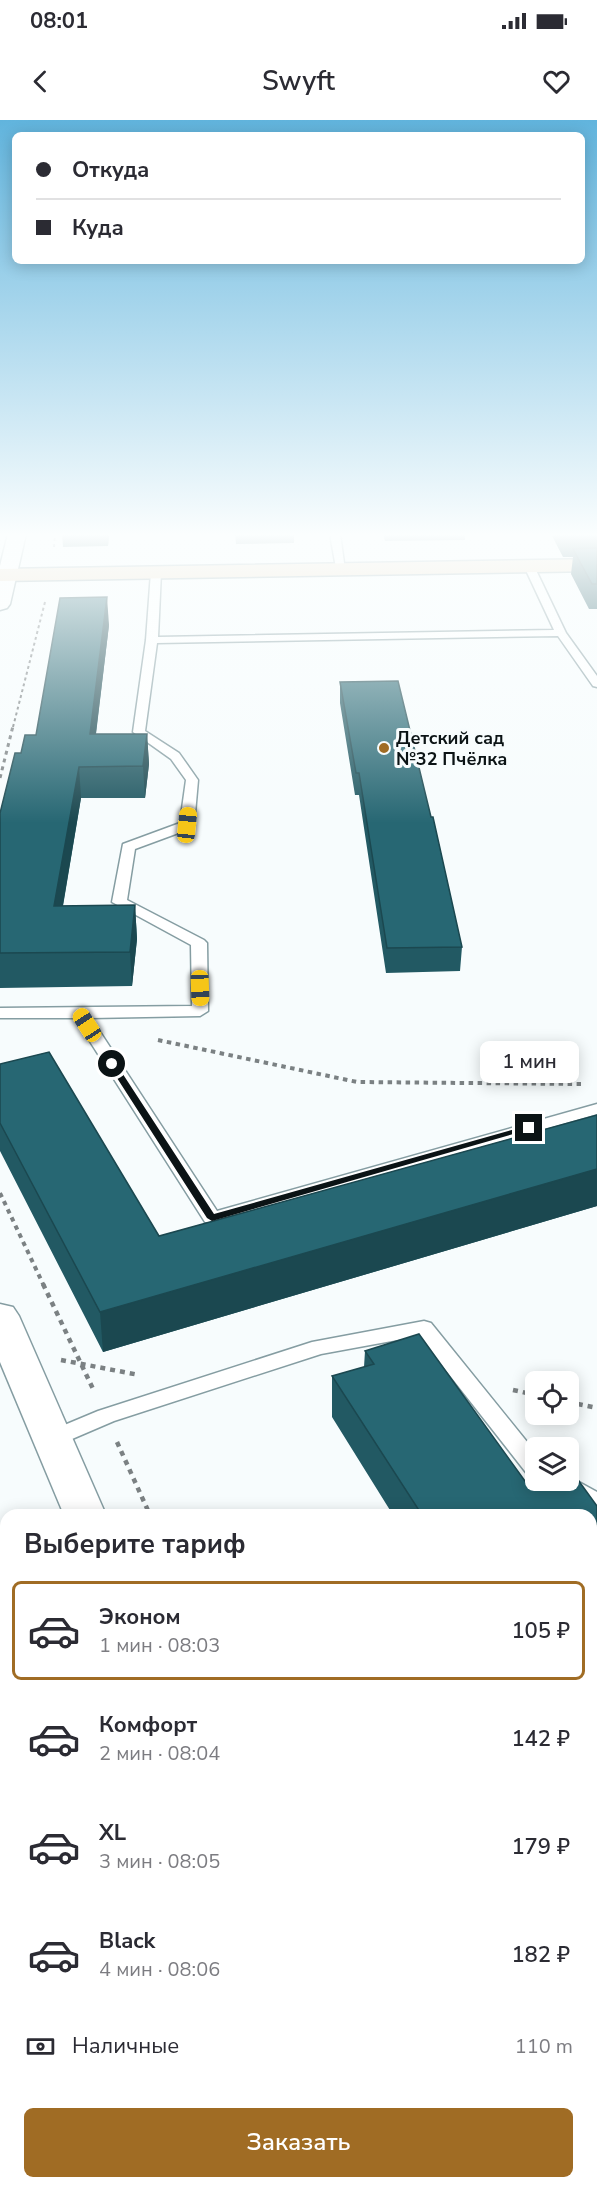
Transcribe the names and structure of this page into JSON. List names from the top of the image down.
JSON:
{
  "places": ["Детский сад №32 Пчёлка"],
  "page": {
    "status": "08:01",
    "header": "Swyft",
    "banner": ["Откуда", "Куда"],
    "bubble": "1 мин",
    "heading": "Выберите тариф",
    "list": [
      {
        "name": "Эконом",
        "note": "1 мин · 08:03",
        "value": "105 ₽"
      },
      {
        "name": "Комфорт",
        "note": "2 мин · 08:04",
        "value": "142 ₽"
      },
      {
        "name": "XL",
        "note": "3 мин · 08:05",
        "value": "179 ₽"
      },
      {
        "name": "Black",
        "note": "4 мин · 08:06",
        "value": "182 ₽"
      }
    ],
    "pay": ["Наличные", "110 m"],
    "buttons": "Заказать"
  }
}
